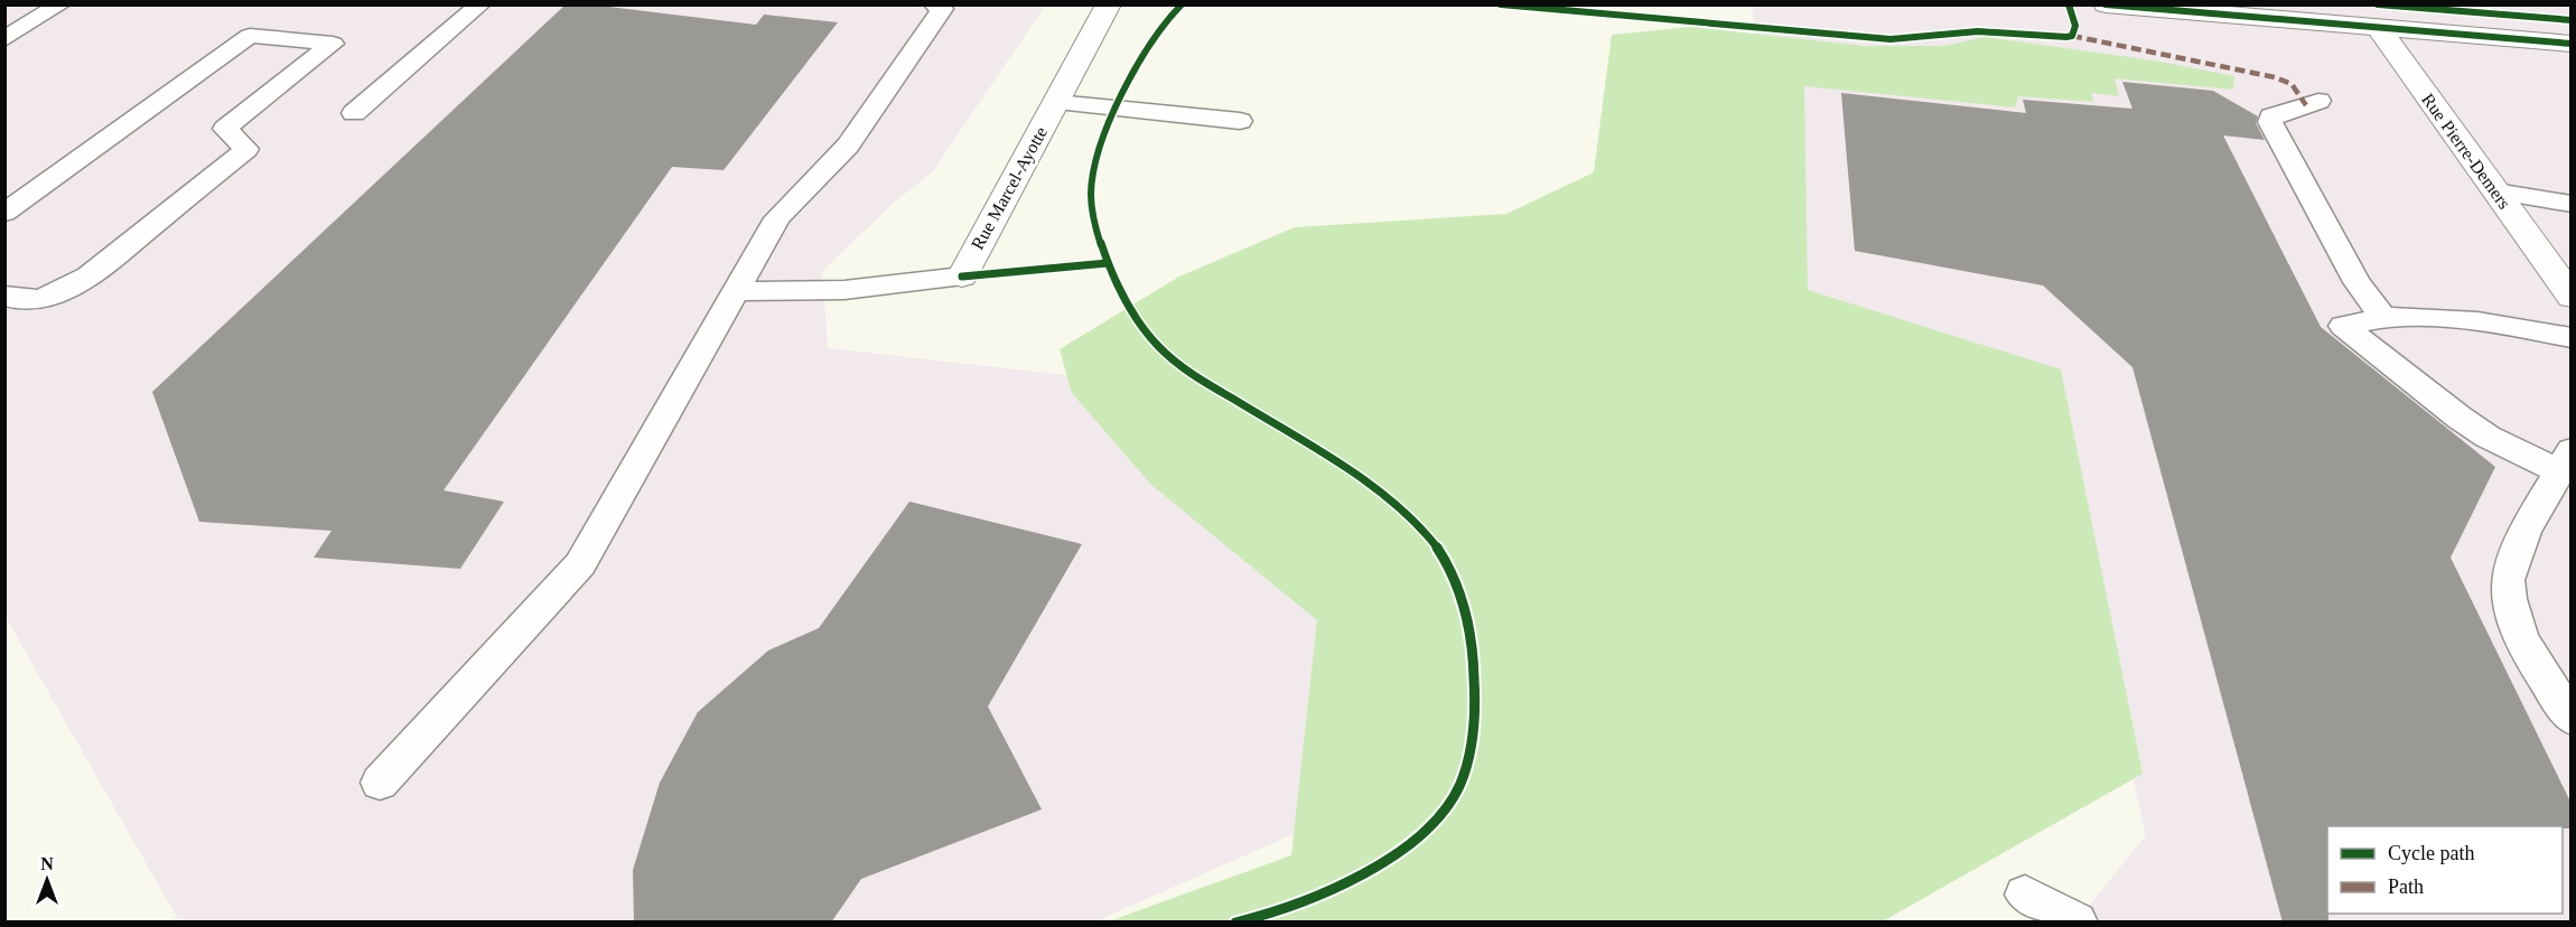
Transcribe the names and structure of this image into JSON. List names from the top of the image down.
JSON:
{
  "streets": {
    "street": ["Rue Pierre-Demers", "Rue Marcel-Ayotte"]
  },
  "legend": ["Cycle path", "Path"],
  "north": "top"
}
